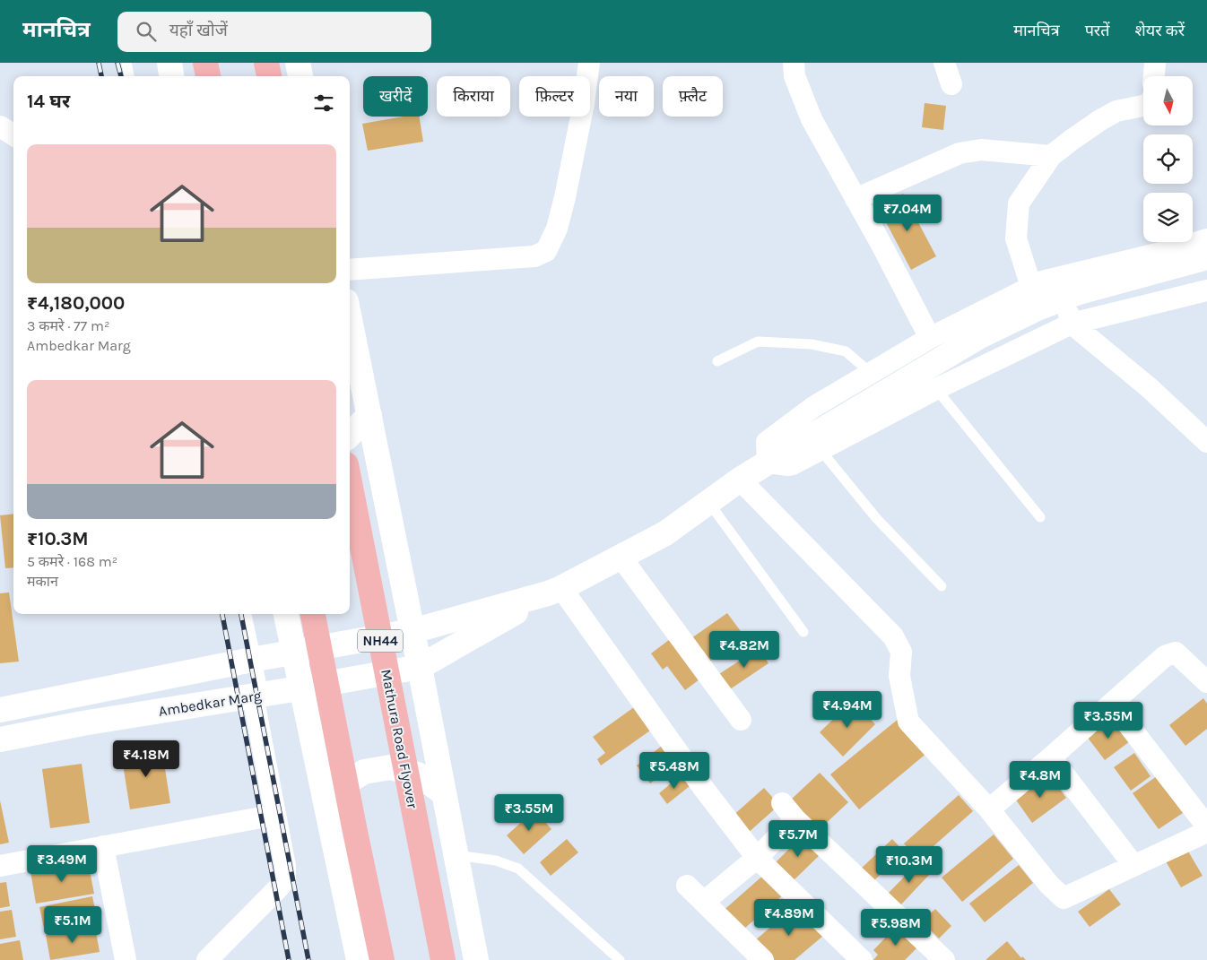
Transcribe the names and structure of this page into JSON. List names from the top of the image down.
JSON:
{
  "streets": {
    "highway": ["NH44", "Mathura Road Flyover"],
    "street": ["Ambedkar Marg"]
  },
  "north": "bottom",
  "page": {
    "header": "मानचित्र",
    "search": "यहाँ खोजें",
    "nav": ["मानचित्र", "परतें", "शेयर करें"],
    "chip": [
      "खरीदें",
      "किराया",
      "फ़िल्टर",
      "नया",
      "फ़्लैट"
    ],
    "heading": "14 घर",
    "list": [
      {
        "name": "₹4,180,000",
        "note": "3 कमरे · 77 m² · Ambedkar Marg"
      },
      {
        "name": "₹10.3M",
        "note": "5 कमरे · 168 m² · मकान"
      }
    ],
    "price": [
      "₹7.04M",
      "₹4.82M",
      "₹4.94M",
      "₹3.55M",
      "₹4.18M",
      "₹5.48M",
      "₹4.8M",
      "₹3.55M",
      "₹5.7M",
      "₹3.49M",
      "₹10.3M",
      "₹4.89M",
      "₹5.1M",
      "₹5.98M"
    ]
  }
}
